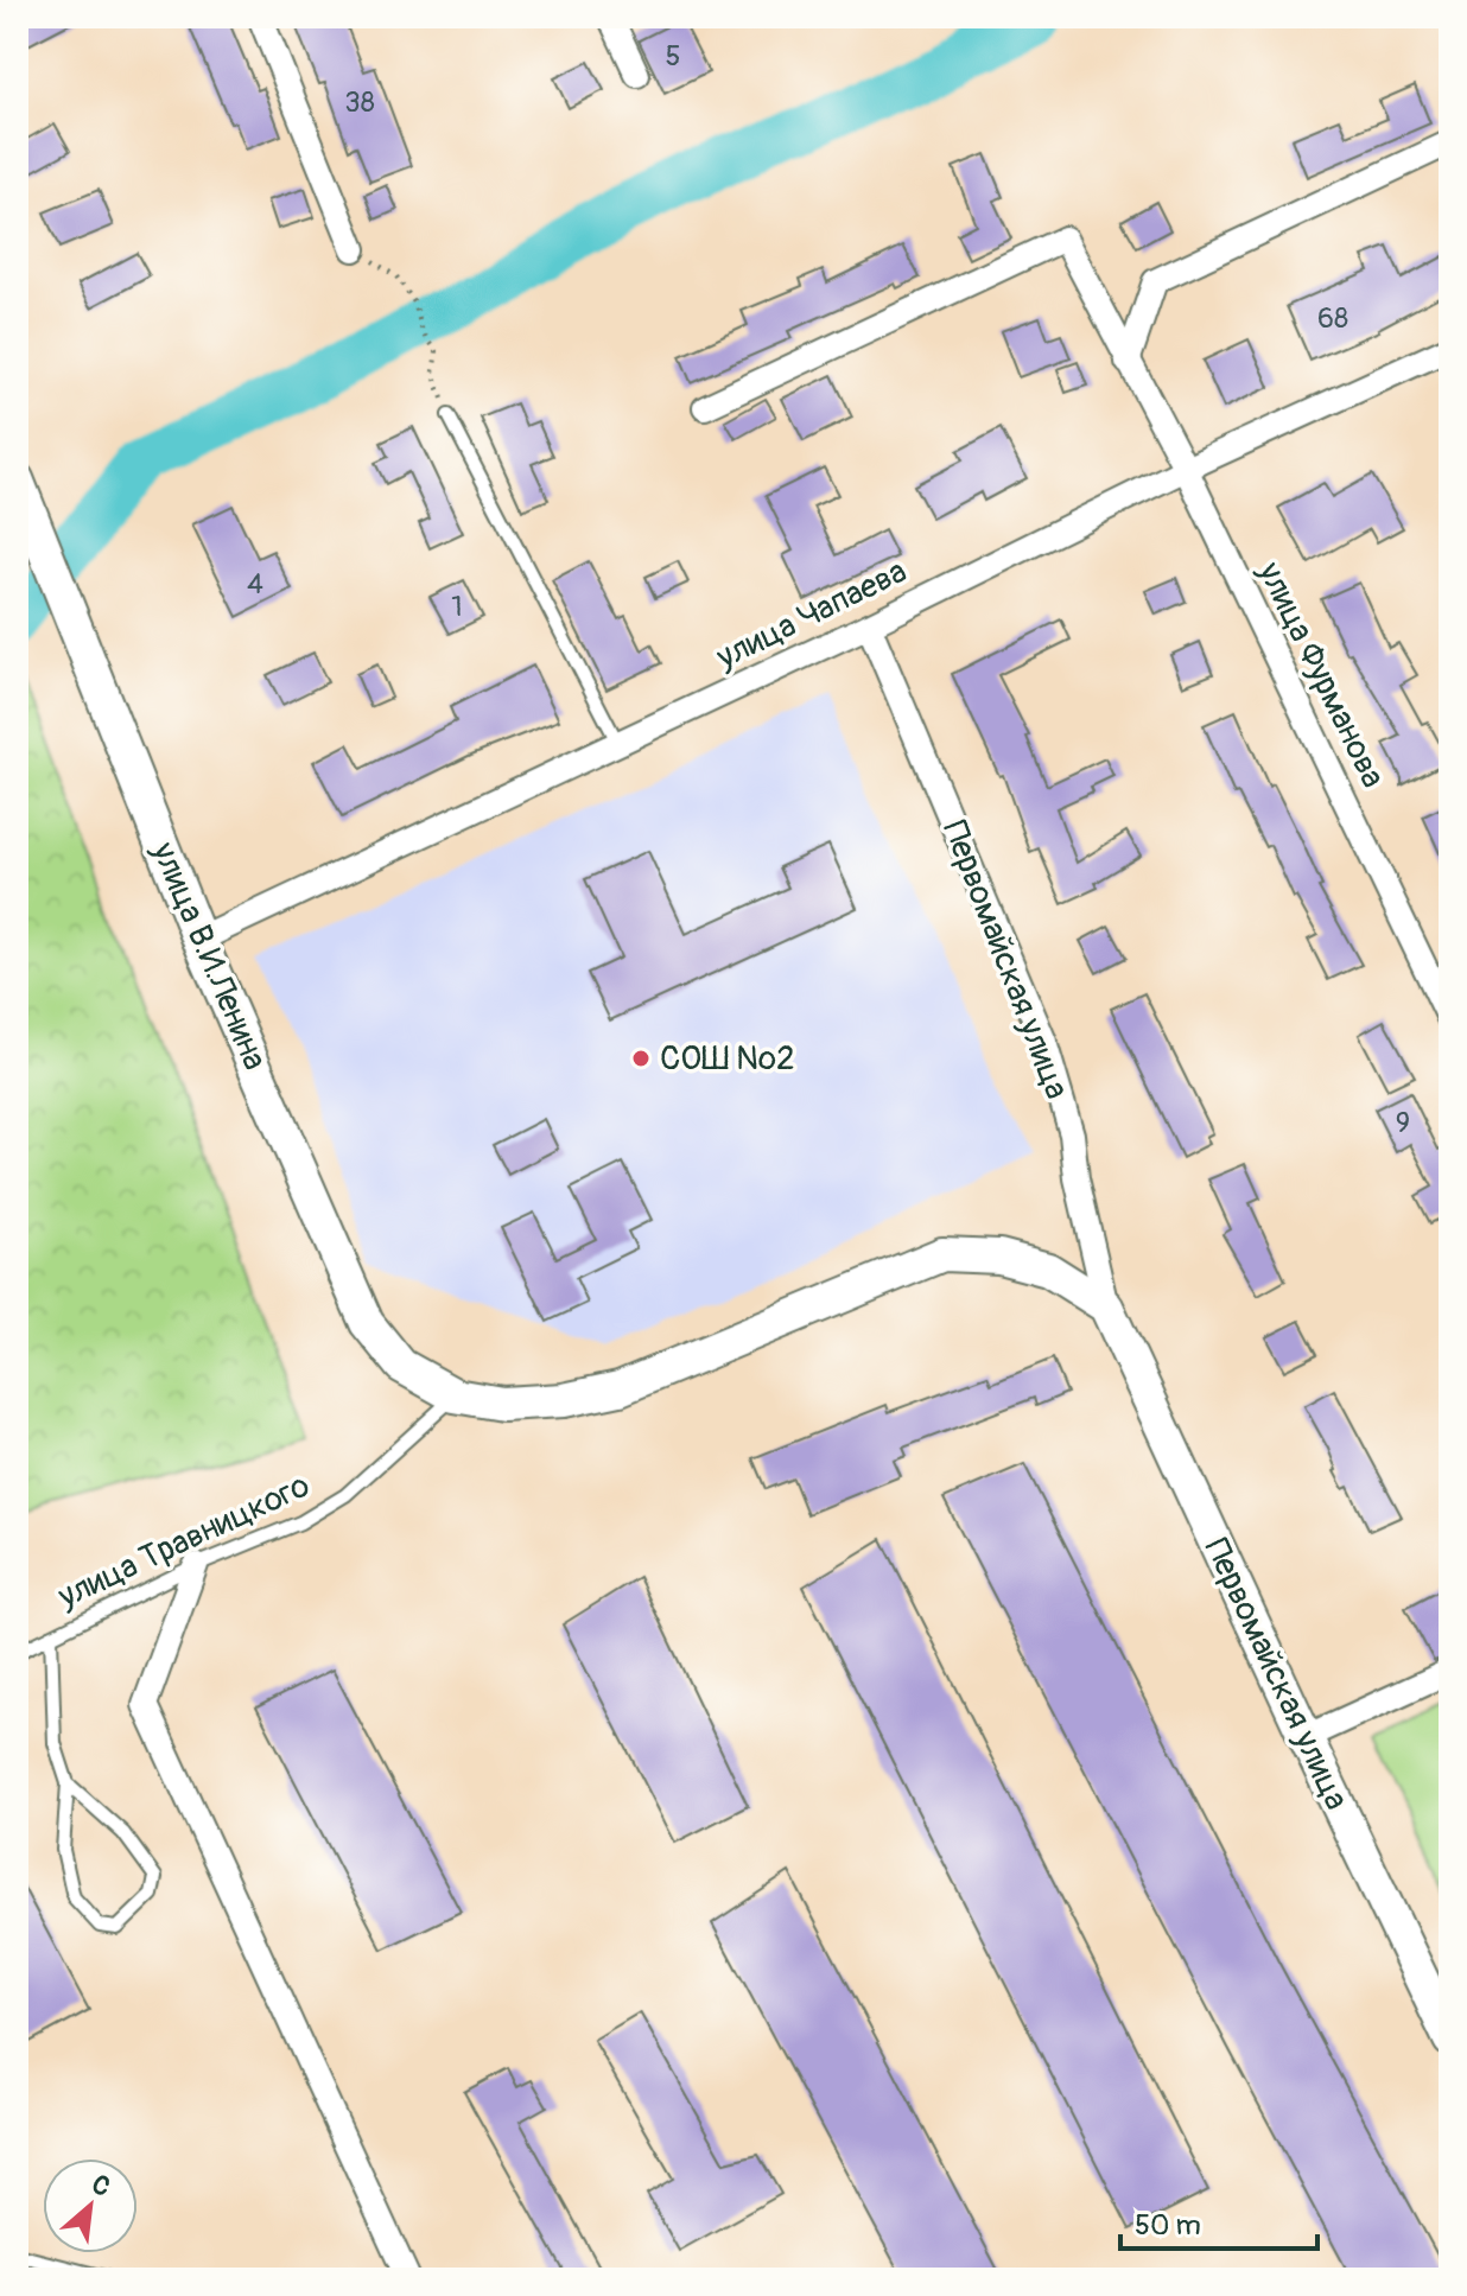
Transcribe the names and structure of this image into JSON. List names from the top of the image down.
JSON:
{
  "streets": {
    "main road": ["улица В.И.Ленина", "Первомайская улица"],
    "street": ["улица Чапаева", "улица Фурманова"],
    "lane": ["улица Травницкого"]
  },
  "crossings": [
    ["улица Чапаева", "улица Фурманова"],
    ["улица Чапаева", "улица В.И.Ленина"],
    ["улица Чапаева", "Первомайская улица"],
    ["улица В.И.Ленина", "улица Травницкого"]
  ],
  "places": ["СОШ №2"],
  "house_numbers": [
    "5",
    "38",
    "68",
    "4",
    "1",
    "9"
  ],
  "scale_bar": "50 m",
  "north": "top right"
}
